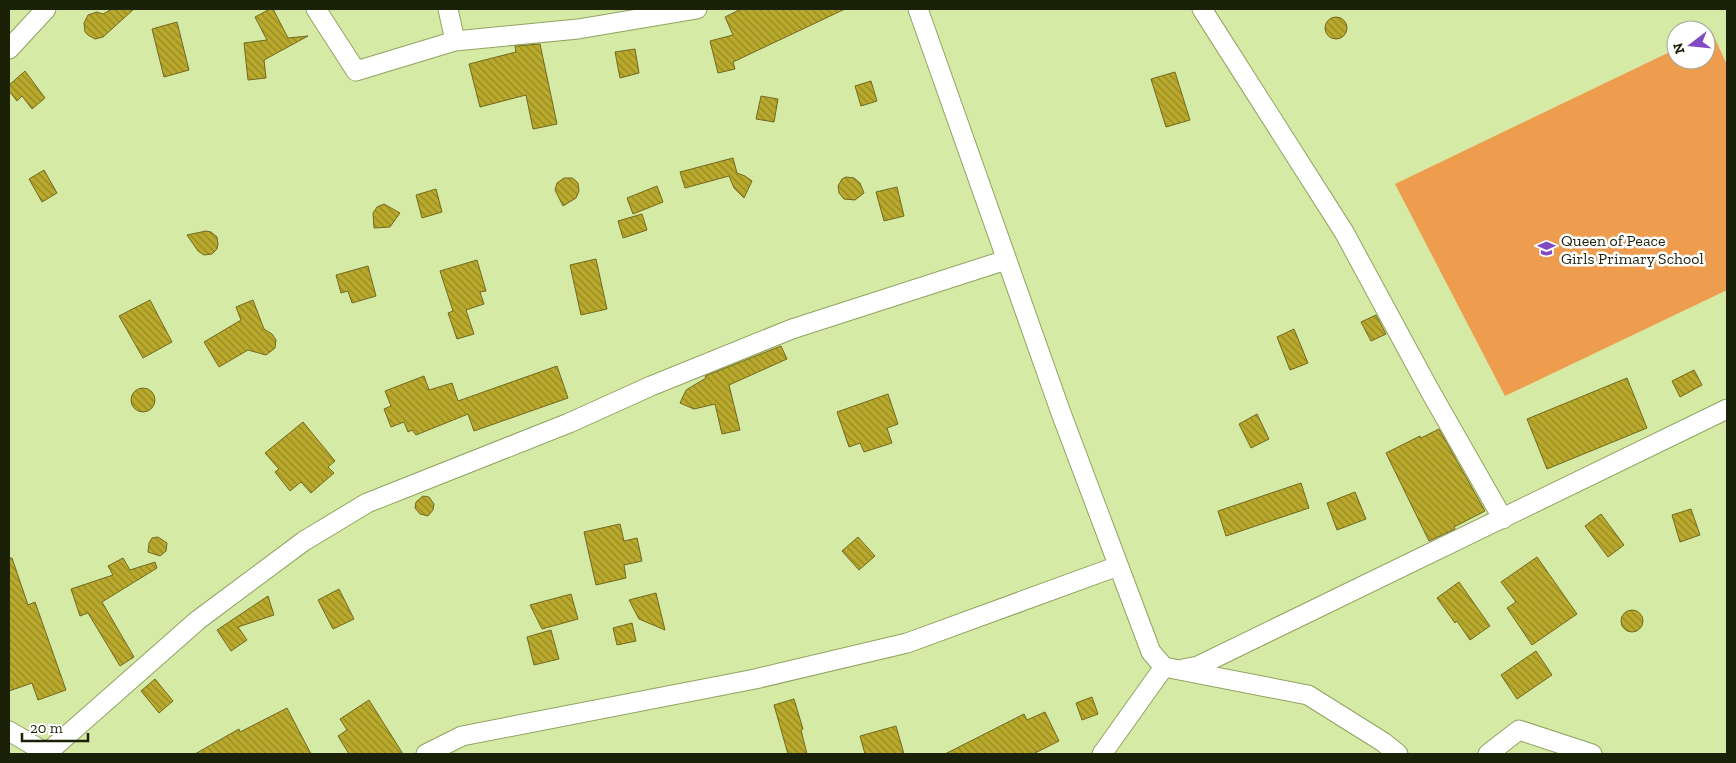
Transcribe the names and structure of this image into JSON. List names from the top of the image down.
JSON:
{
  "places": {
    "school or university": ["Queen of Peace Girls Primary School"]
  },
  "scale_bar": "20 m",
  "north": "left"
}
